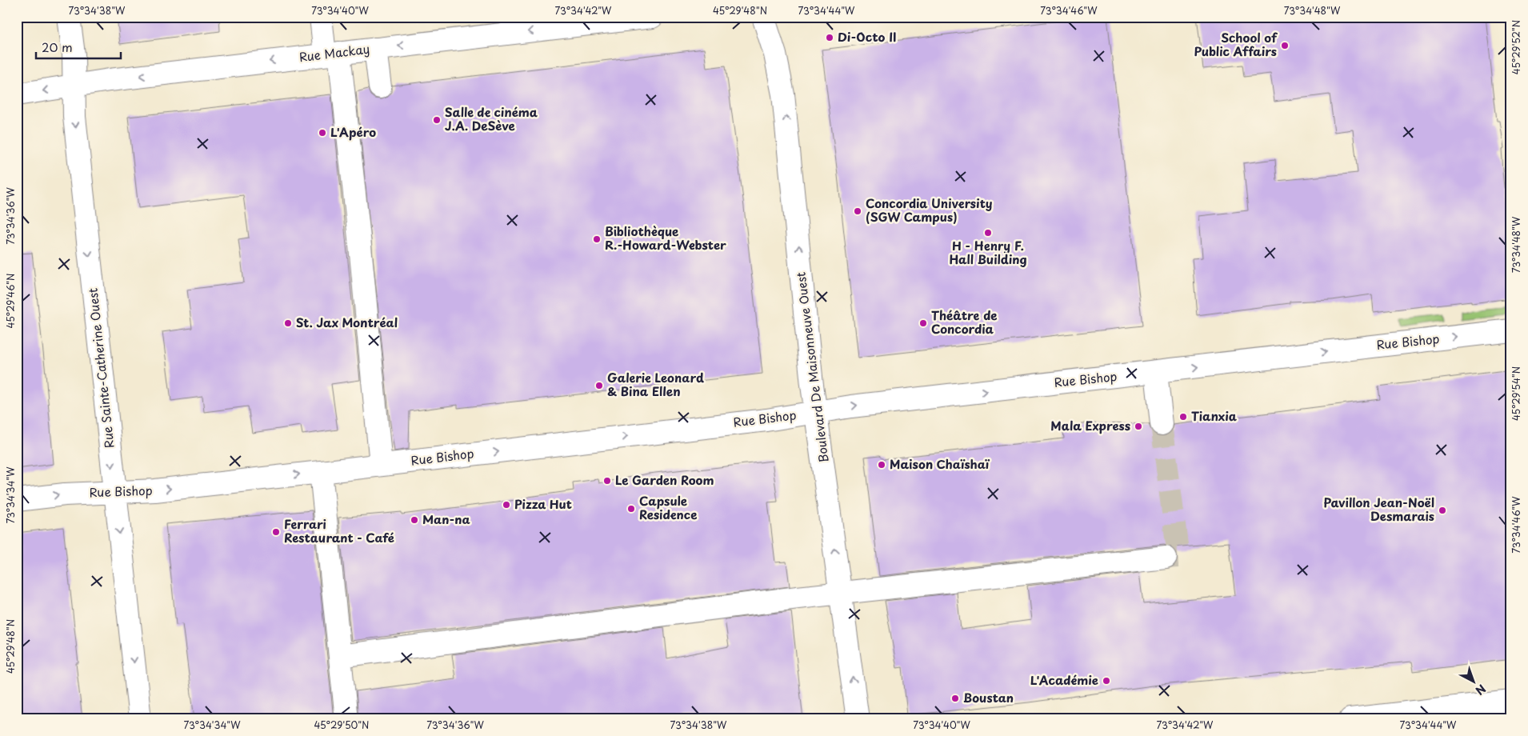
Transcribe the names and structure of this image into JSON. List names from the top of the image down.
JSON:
{
  "streets": {
    "street": [
      "Rue Mackay",
      "Rue Bishop",
      "Boulevard De Maisonneuve Ouest",
      "Rue Sainte-Catherine Ouest"
    ]
  },
  "crossings": [
    ["Rue Mackay", "Rue Sainte-Catherine Ouest"],
    ["Rue Bishop", "Boulevard De Maisonneuve Ouest"],
    ["Rue Bishop", "Rue Sainte-Catherine Ouest"]
  ],
  "one_way": ["Rue Mackay", "Boulevard De Maisonneuve Ouest", "Rue Sainte-Catherine Ouest"],
  "places": [
    "Di-Octo II",
    "School of Public Affairs",
    "Salle de cinéma J.A. DeSève",
    "L'Apéro",
    "Concordia University (SGW Campus)",
    "H - Henry F. Hall Building",
    "Bibliothèque R.-Howard-Webster",
    "St. Jax Montréal",
    "Théâtre de Concordia",
    "Galerie Leonard & Bina Ellen",
    "Tianxia",
    "Mala Express",
    "Maison Chaïshaï",
    "Le Garden Room",
    "Pizza Hut",
    "Capsule Residence",
    "Pavillon Jean-Noël Desmarais",
    "Man-na",
    "Ferrari Restaurant - Café",
    "L'Académie",
    "Boustan"
  ],
  "scale_bar": "20 m",
  "north": "bottom right",
  "coordinates": [
    "73°34'38\"W",
    "73°34'40\"W",
    "73°34'42\"W",
    "45°29'48\"N",
    "73°34'44\"W",
    "73°34'46\"W",
    "73°34'48\"W",
    "45°29'52\"N",
    "73°34'36\"W",
    "45°29'46\"N",
    "45°29'54\"N",
    "73°34'34\"W",
    "45°29'50\"N"
  ]
}
